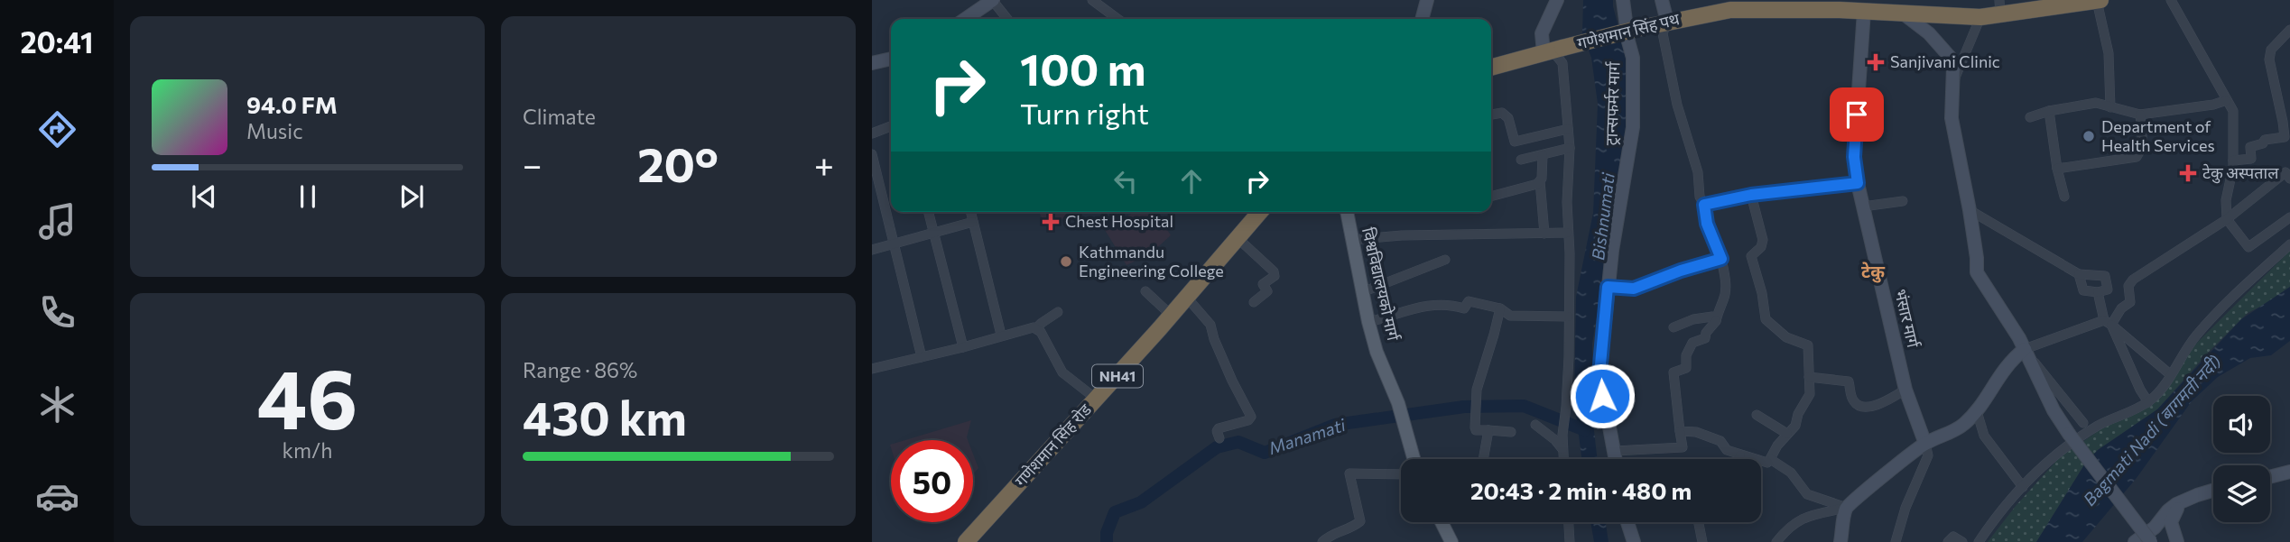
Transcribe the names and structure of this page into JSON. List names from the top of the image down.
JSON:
{
  "streets": {
    "highway": ["गणेशमान सिंह पथ", "NH41", "गणेशमान सिंह रोड"],
    "main road": ["ट्रान्सफर्मर मार्ग", "विश्वविद्यालयको मार्ग", "भंसार मार्ग"]
  },
  "crossings": [
    ["गणेशमान सिंह पथ", "भंसार मार्ग"]
  ],
  "districts": ["टेकु"],
  "water": ["Bishnumati", "Bagmati Nadi (बागमती नदी)", "Manamati"],
  "places": {
    "health": ["Sanjivani Clinic", "टेकु अस्पताल", "Chest Hospital"],
    "other": ["Department of Health Services", "Kathmandu Engineering College"]
  },
  "page": {
    "tabs": "20:41",
    "tile": [
      "Climate",
      ["46", "km/h"],
      ["Range · 86%", "430 km"]
    ],
    "turn": ["100 m", "Turn right"],
    "song": ["94.0 FM", "Music"],
    "heat": ["−", "20°", "+"],
    "limit": "50",
    "trip": "20:43 · 2 min · 480 m"
  }
}
